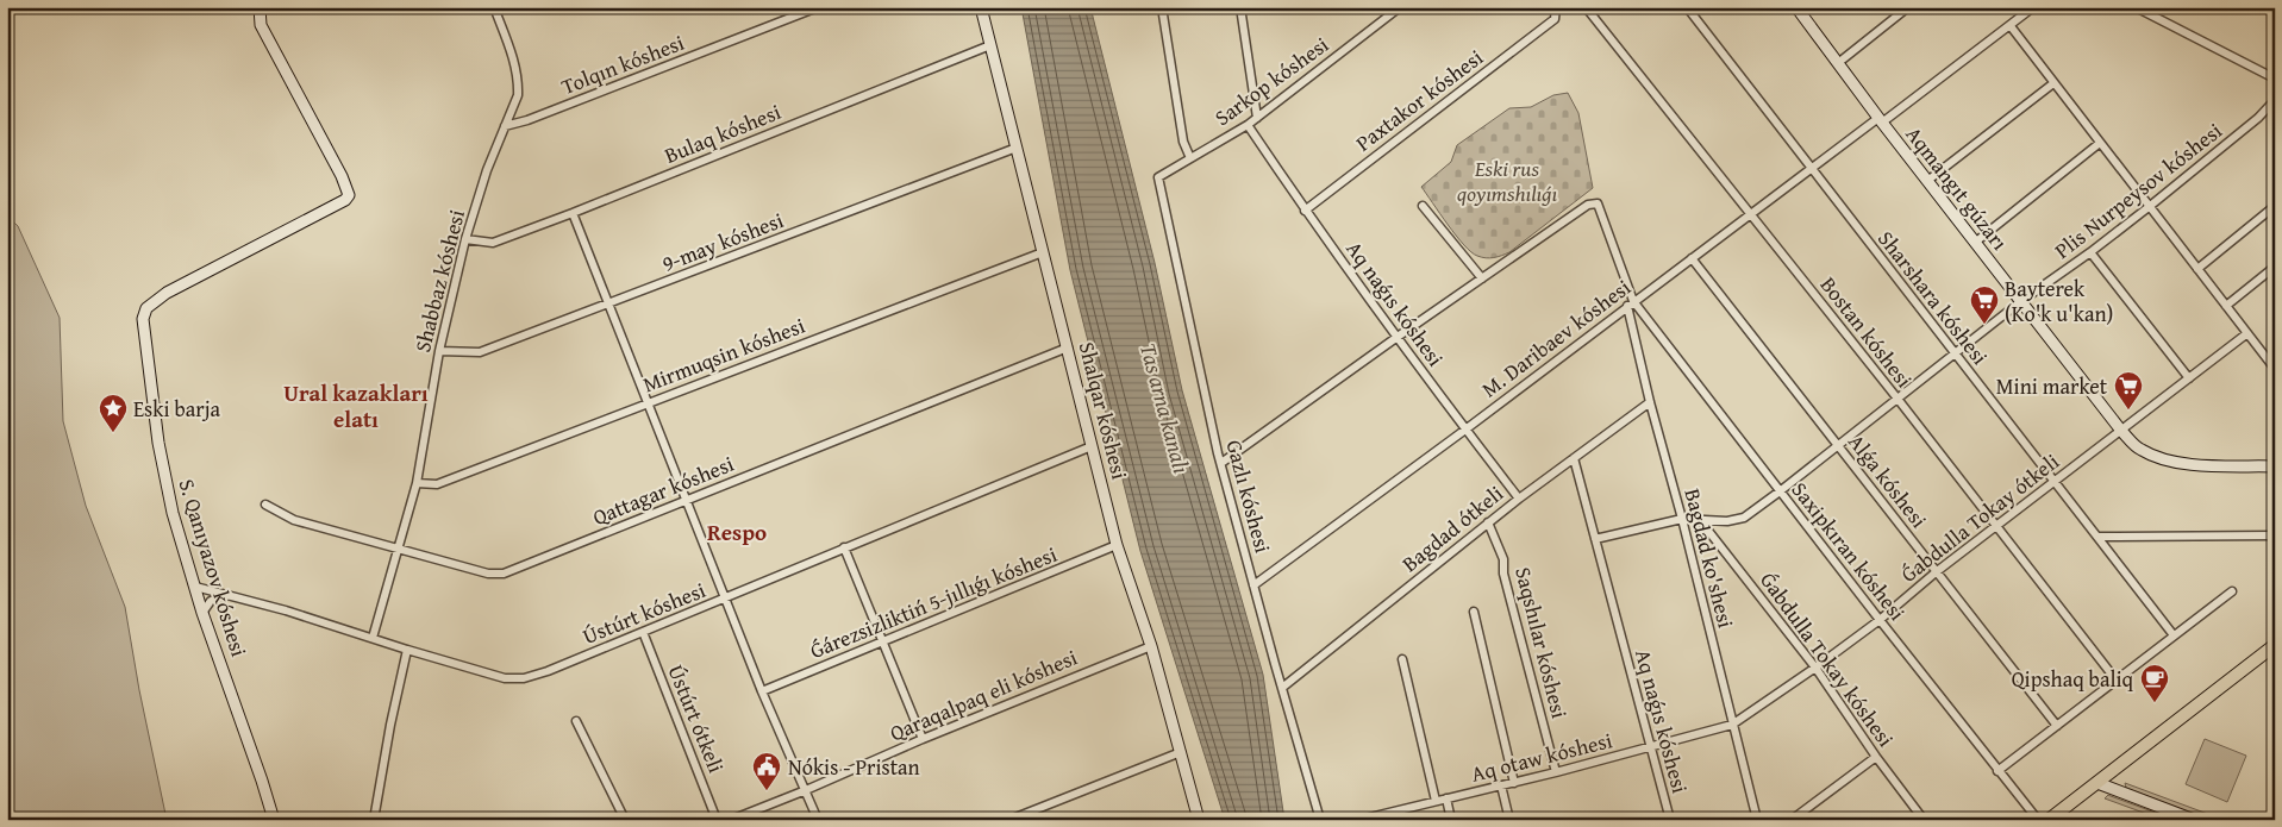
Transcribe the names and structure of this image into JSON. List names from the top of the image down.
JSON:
{
  "streets": {
    "street": [
      "Tolqın kóshesi",
      "Sarkop kóshesi",
      "Paxtakor kóshesi",
      "Bulaq kóshesi",
      "Aqmangıt gúzarı",
      "Plis Nurpeysov kóshesi",
      "9-may kóshesi",
      "Shabbaz kóshesi",
      "Sharshara kóshesi",
      "Aq naǵıs kóshesi",
      "Bostan kóshesi",
      "M. Daribaev kóshesi",
      "Mirmuqsin kóshesi",
      "Shalqar kóshesi",
      "Alǵa kóshesi",
      "Qattagar kóshesi",
      "Gazlı kóshesi",
      "Ǵabdulla Tokay ótkeli",
      "Bagdad ótkeli",
      "Saxipkıran kóshesi",
      "Bagdad ko'shesi",
      "S. Qanıyazov kóshesi",
      "Ǵárezsizliktiń 5-jıllıǵı kóshesi",
      "Ústúrt kóshesi",
      "Saqshılar kóshesi",
      "Ǵabdulla Tokay kóshesi",
      "Qaraqalpaq eli kóshesi",
      "Ústúrt ótkeli",
      "Aq otaw kóshesi"
    ]
  },
  "crossings": [
    ["Tolqın kóshesi", "Shabbaz kóshesi"],
    ["Sarkop kóshesi", "Aq naǵıs kóshesi"],
    ["Sarkop kóshesi", "Gazlı kóshesi"],
    ["Paxtakor kóshesi", "Aq naǵıs kóshesi"],
    ["Bulaq kóshesi", "Shabbaz kóshesi"],
    ["Bulaq kóshesi", "Shalqar kóshesi"],
    ["Aqmangıt gúzarı", "Plis Nurpeysov kóshesi"],
    ["Aqmangıt gúzarı", "M. Daribaev kóshesi"],
    ["Aqmangıt gúzarı", "Ǵabdulla Tokay ótkeli"],
    ["Plis Nurpeysov kóshesi", "Sharshara kóshesi"],
    ["Plis Nurpeysov kóshesi", "Aq naǵıs kóshesi"],
    ["Plis Nurpeysov kóshesi", "Bostan kóshesi"],
    ["Plis Nurpeysov kóshesi", "Alǵa kóshesi"],
    ["Plis Nurpeysov kóshesi", "Saxipkıran kóshesi"],
    ["Plis Nurpeysov kóshesi", "Bagdad ko'shesi"],
    ["Plis Nurpeysov kóshesi", "Ǵabdulla Tokay kóshesi"],
    ["9-may kóshesi", "Shabbaz kóshesi"],
    ["9-may kóshesi", "Shalqar kóshesi"],
    ["Shabbaz kóshesi", "Mirmuqsin kóshesi"],
    ["Shabbaz kóshesi", "Qattagar kóshesi"],
    ["Shabbaz kóshesi", "Ústúrt kóshesi"],
    ["Sharshara kóshesi", "M. Daribaev kóshesi"],
    ["Sharshara kóshesi", "Ǵabdulla Tokay ótkeli"],
    ["Aq naǵıs kóshesi", "M. Daribaev kóshesi"],
    ["Aq naǵıs kóshesi", "Bagdad ótkeli"],
    ["Aq naǵıs kóshesi", "Aq otaw kóshesi"],
    ["Bostan kóshesi", "M. Daribaev kóshesi"],
    ["Bostan kóshesi", "Ǵabdulla Tokay ótkeli"],
    ["M. Daribaev kóshesi", "Alǵa kóshesi"],
    ["M. Daribaev kóshesi", "Gazlı kóshesi"],
    ["M. Daribaev kóshesi", "Saxipkıran kóshesi"],
    ["M. Daribaev kóshesi", "Bagdad ko'shesi"],
    ["Mirmuqsin kóshesi", "Shalqar kóshesi"],
    ["Shalqar kóshesi", "Qattagar kóshesi"],
    ["Shalqar kóshesi", "Ǵárezsizliktiń 5-jıllıǵı kóshesi"],
    ["Shalqar kóshesi", "Ústúrt kóshesi"],
    ["Shalqar kóshesi", "Qaraqalpaq eli kóshesi"],
    ["Alǵa kóshesi", "Ǵabdulla Tokay ótkeli"],
    ["Gazlı kóshesi", "Bagdad ótkeli"],
    ["Ǵabdulla Tokay ótkeli", "Saxipkıran kóshesi"],
    ["Ǵabdulla Tokay ótkeli", "Bagdad ko'shesi"],
    ["Ǵabdulla Tokay ótkeli", "Ǵabdulla Tokay kóshesi"],
    ["Ǵabdulla Tokay ótkeli", "Aq otaw kóshesi"],
    ["Bagdad ótkeli", "Bagdad ko'shesi"],
    ["Bagdad ótkeli", "Saqshılar kóshesi"],
    ["Saxipkıran kóshesi", "Bagdad ko'shesi"],
    ["Bagdad ko'shesi", "Aq otaw kóshesi"],
    ["S. Qanıyazov kóshesi", "Ústúrt kóshesi"],
    ["Ústúrt kóshesi", "Ústúrt ótkeli"],
    ["Saqshılar kóshesi", "Aq otaw kóshesi"]
  ],
  "districts": ["Ural kazakları elatı", "Respo"],
  "water": ["Tas arna kanalı"],
  "parks": ["Eski rus qoyımshılıǵı"],
  "places": {
    "supermarket": ["Bayterek (Ko'k u'kan)", "Mini market"],
    "place": ["Eski barja"],
    "cafe": ["Qipshaq baliq"],
    "public building": ["Nókis - Pristan"]
  }
}
